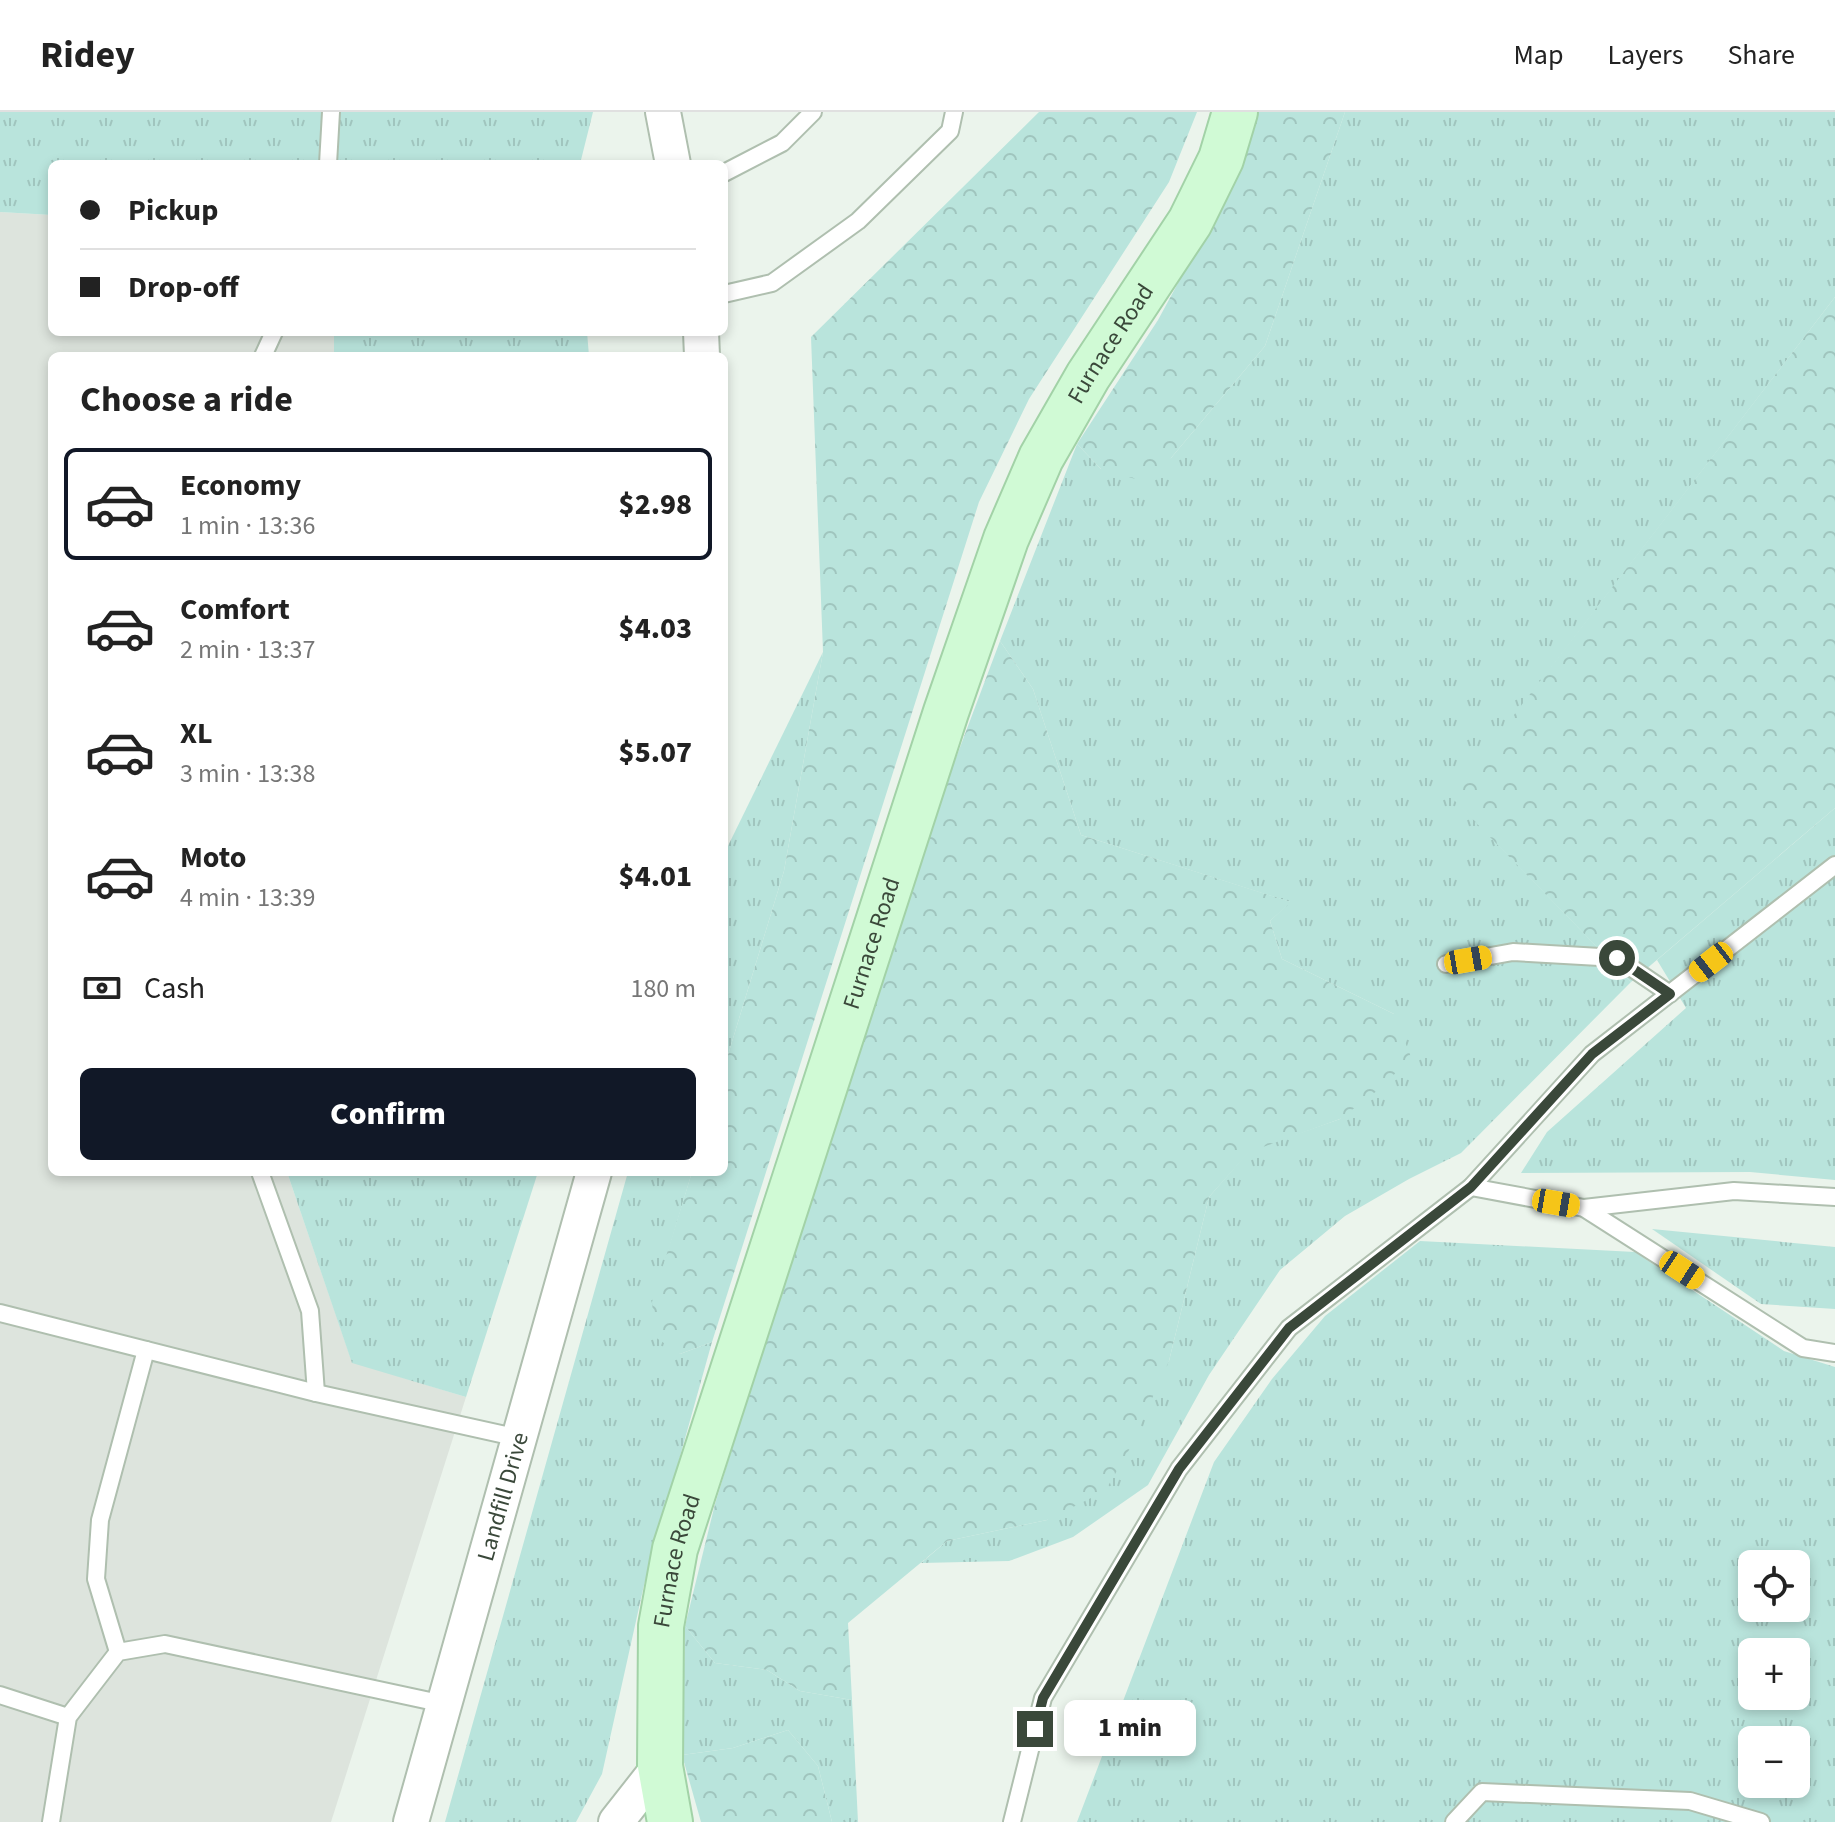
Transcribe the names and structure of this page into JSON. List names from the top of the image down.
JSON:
{
  "streets": {
    "main road": ["Furnace Road"],
    "street": ["Landfill Drive"]
  },
  "page": {
    "header": "Ridey",
    "nav": ["Map", "Layers", "Share"],
    "banner": ["Pickup", "Drop-off"],
    "heading": "Choose a ride",
    "list": [
      {
        "name": "Economy",
        "note": "1 min · 13:36",
        "value": "$2.98"
      },
      {
        "name": "Comfort",
        "note": "2 min · 13:37",
        "value": "$4.03"
      },
      {
        "name": "XL",
        "note": "3 min · 13:38",
        "value": "$5.07"
      },
      {
        "name": "Moto",
        "note": "4 min · 13:39",
        "value": "$4.01"
      }
    ],
    "pay": ["Cash", "180 m"],
    "buttons": "Confirm",
    "map_buttons": ["+", "−"],
    "bubble": "1 min"
  }
}
